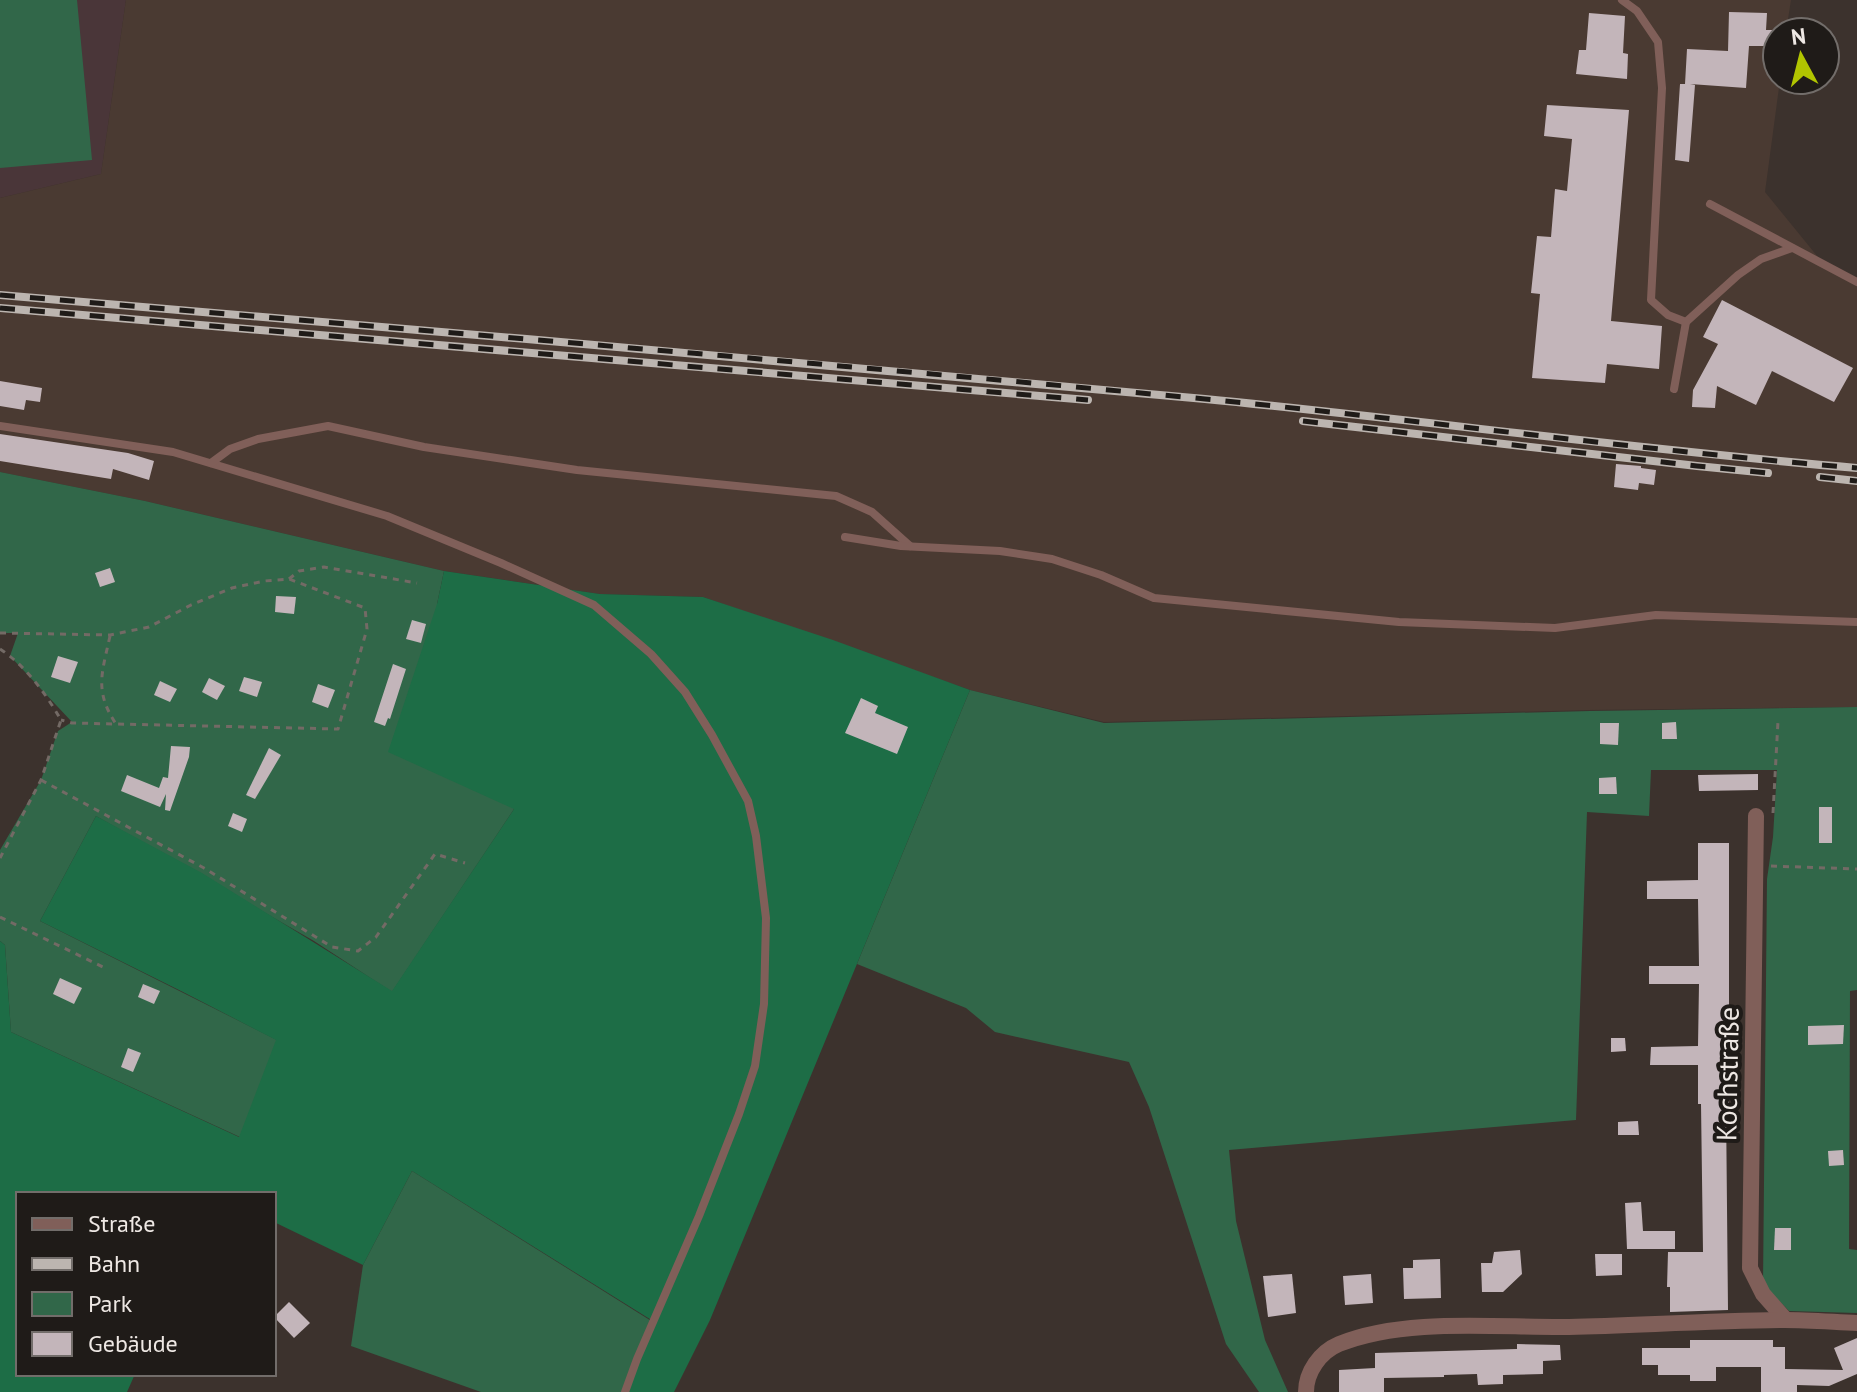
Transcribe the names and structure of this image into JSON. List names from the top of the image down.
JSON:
{
  "streets": {
    "street": ["Kochstraße"]
  },
  "legend": [
    "Straße",
    "Bahn",
    "Park",
    "Gebäude"
  ],
  "north": "top"
}
